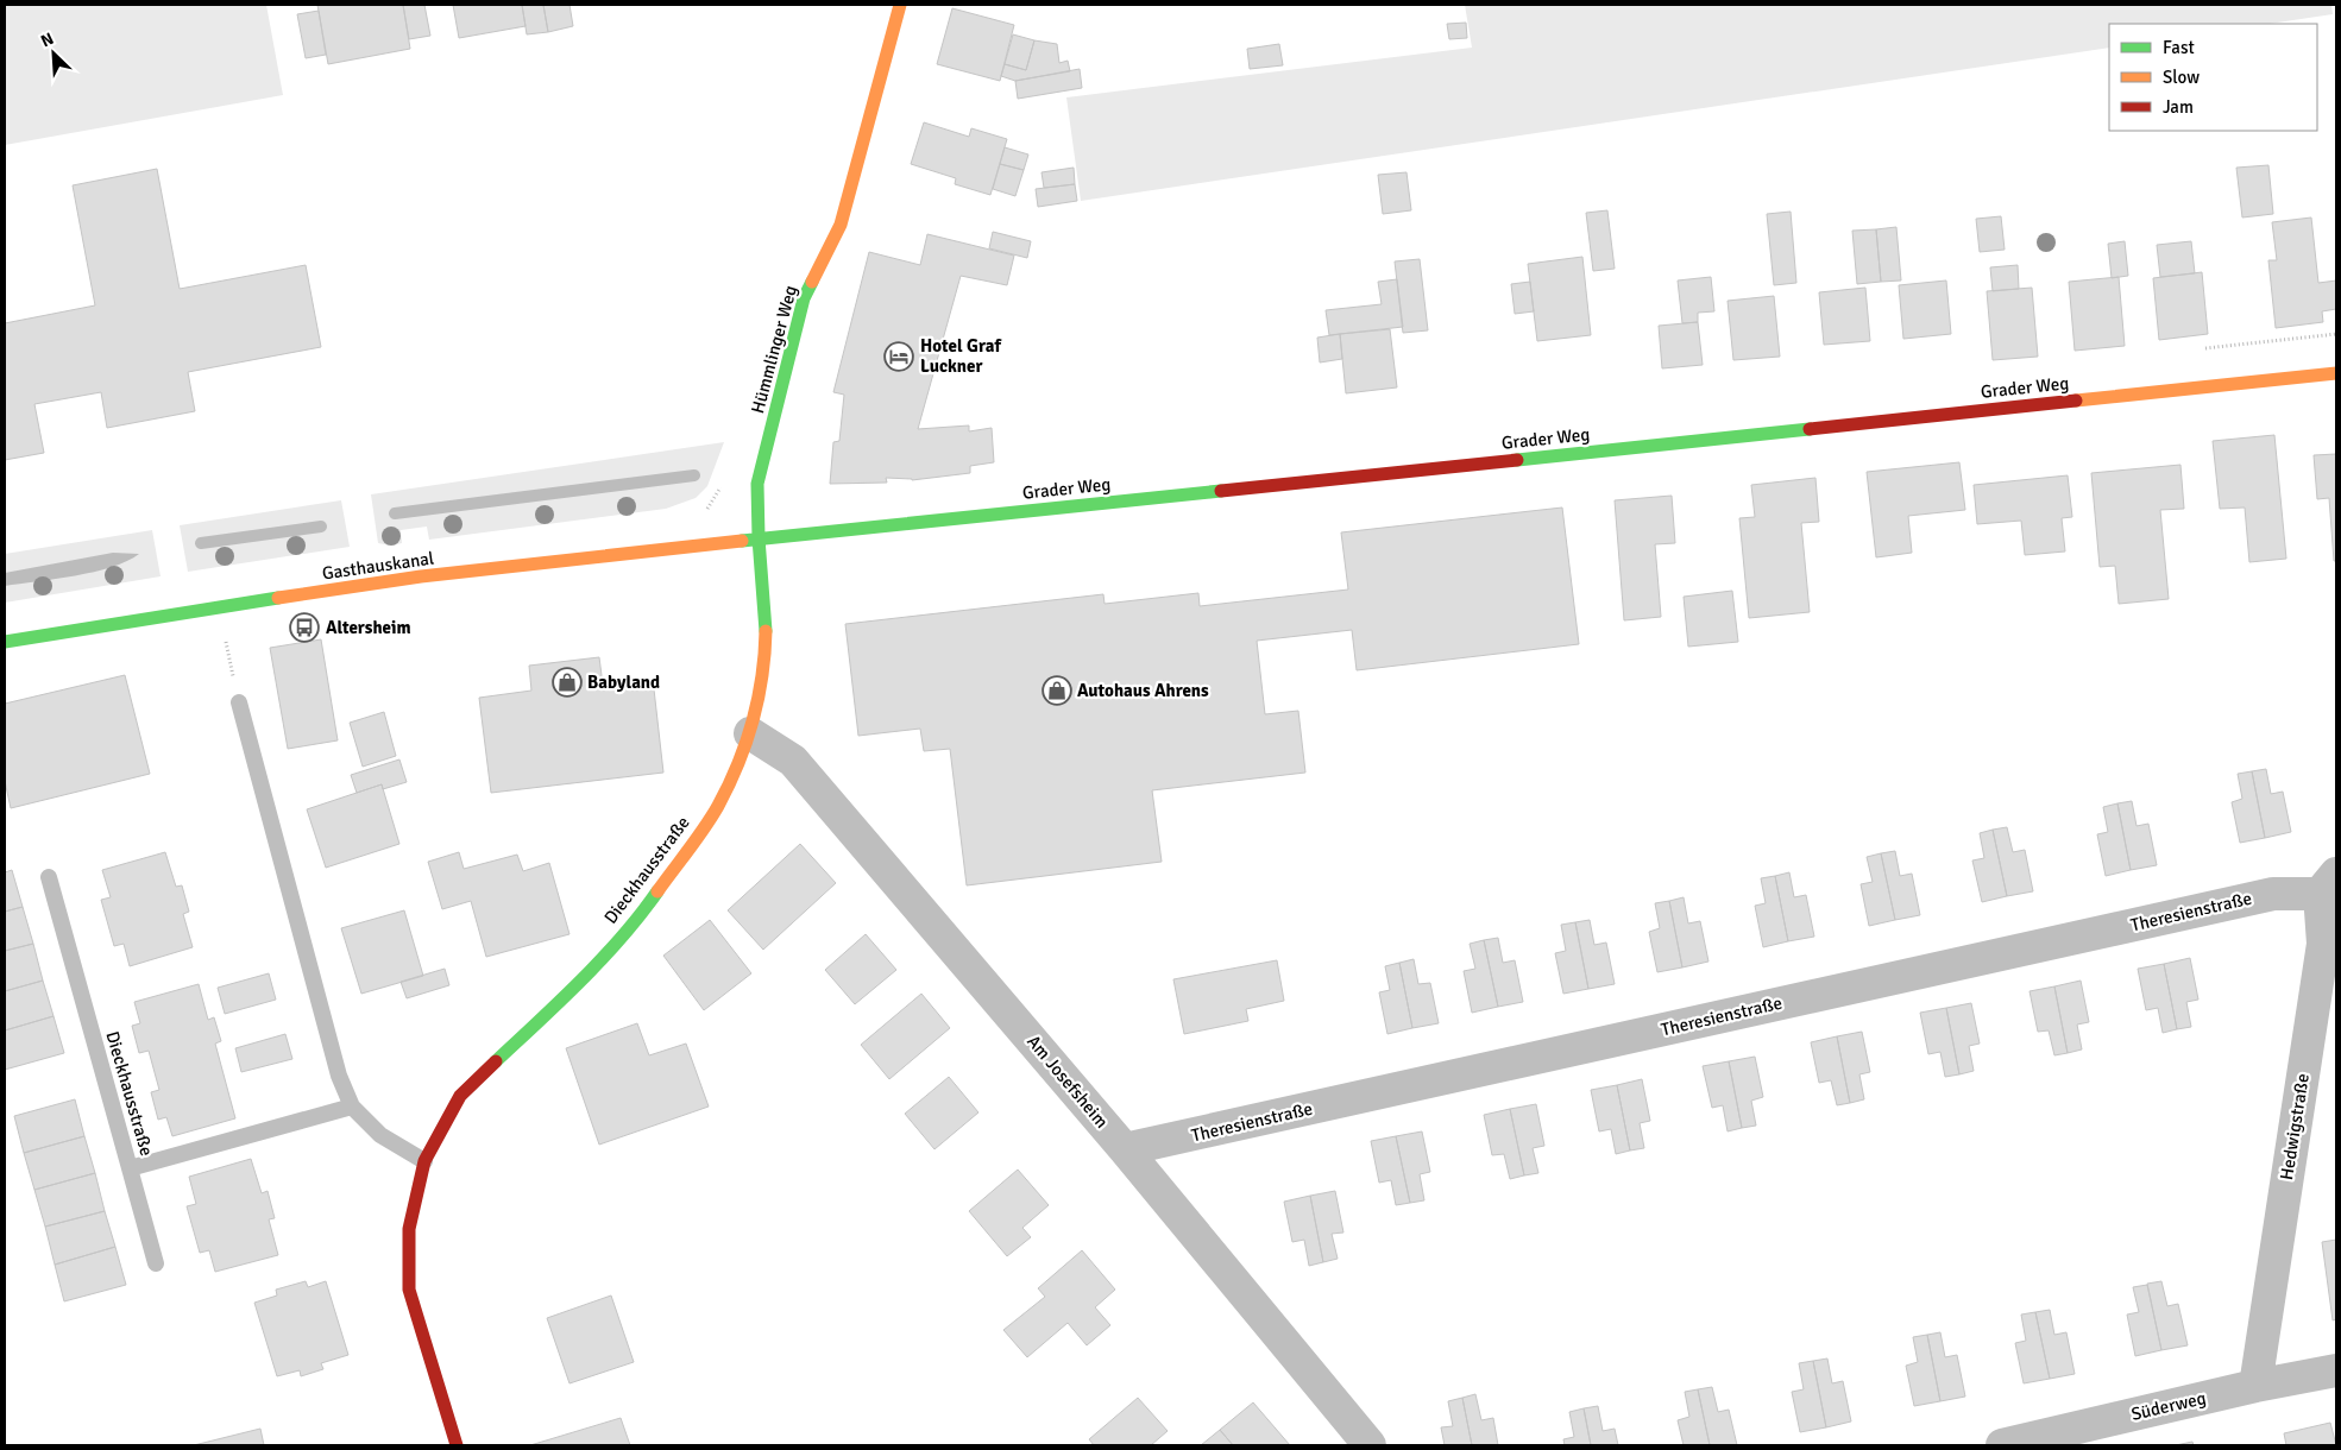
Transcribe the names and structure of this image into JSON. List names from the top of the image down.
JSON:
{
  "streets": {
    "street": [
      "Hümmlinger Weg",
      "Grader Weg",
      "Gasthauskanal",
      "Dieckhausstraße",
      "Theresienstraße",
      "Am Josefsheim",
      "Hedwigstraße",
      "Süderweg"
    ]
  },
  "crossings": [
    ["Hümmlinger Weg", "Grader Weg"],
    ["Hümmlinger Weg", "Gasthauskanal"],
    ["Hümmlinger Weg", "Dieckhausstraße"],
    ["Grader Weg", "Gasthauskanal"],
    ["Grader Weg", "Dieckhausstraße"],
    ["Gasthauskanal", "Dieckhausstraße"],
    ["Dieckhausstraße", "Am Josefsheim"],
    ["Theresienstraße", "Am Josefsheim"],
    ["Theresienstraße", "Hedwigstraße"],
    ["Hedwigstraße", "Süderweg"]
  ],
  "places": {
    "hotel": ["Hotel Graf Luckner"],
    "bus stop": ["Altersheim"],
    "shop": ["Babyland", "Autohaus Ahrens"]
  },
  "legend": ["Fast", "Slow", "Jam"],
  "north": "top left"
}
